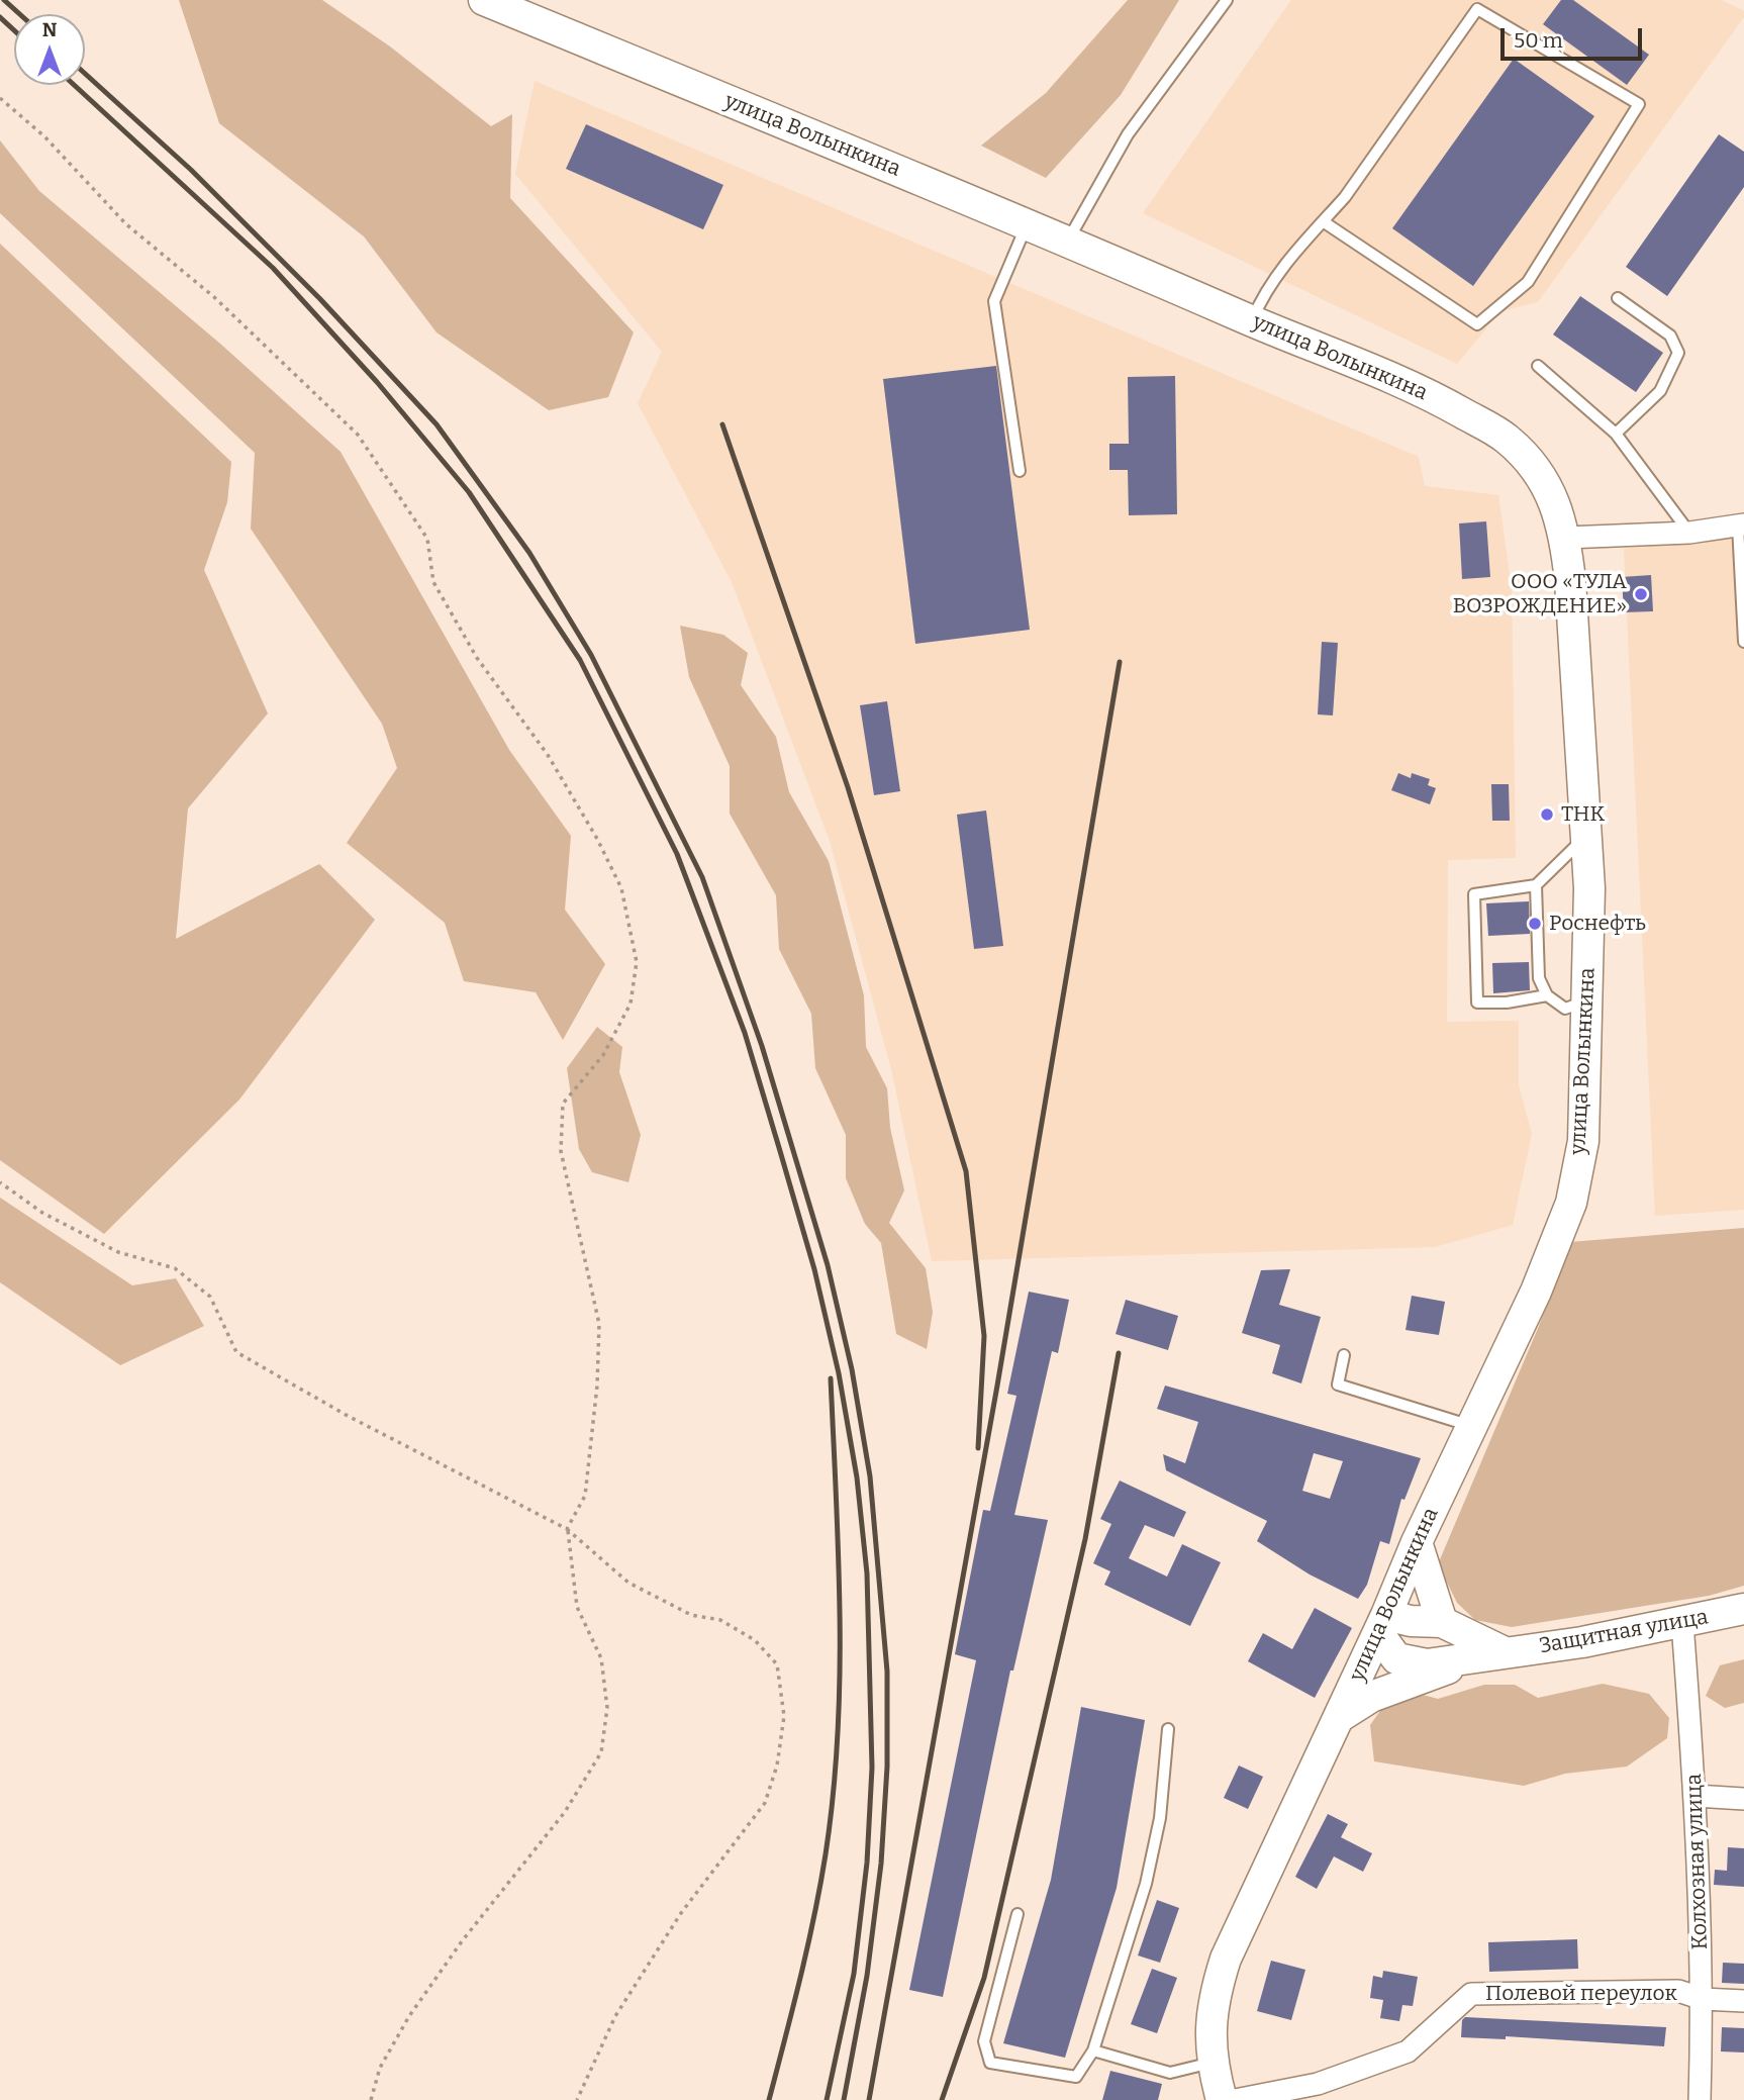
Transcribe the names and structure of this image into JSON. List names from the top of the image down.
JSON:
{
  "streets": {
    "street": [
      "улица Волынкина",
      "Защитная улица",
      "Колхозная улица",
      "Полевой переулок"
    ]
  },
  "crossings": [
    ["Защитная улица", "Колхозная улица"],
    ["Колхозная улица", "Полевой переулок"]
  ],
  "places": ["ООО «ТУЛА ВОЗРОЖДЕНИЕ»", "ТНК", "Роснефть"],
  "scale_bar": "50 m",
  "north": "top"
}
